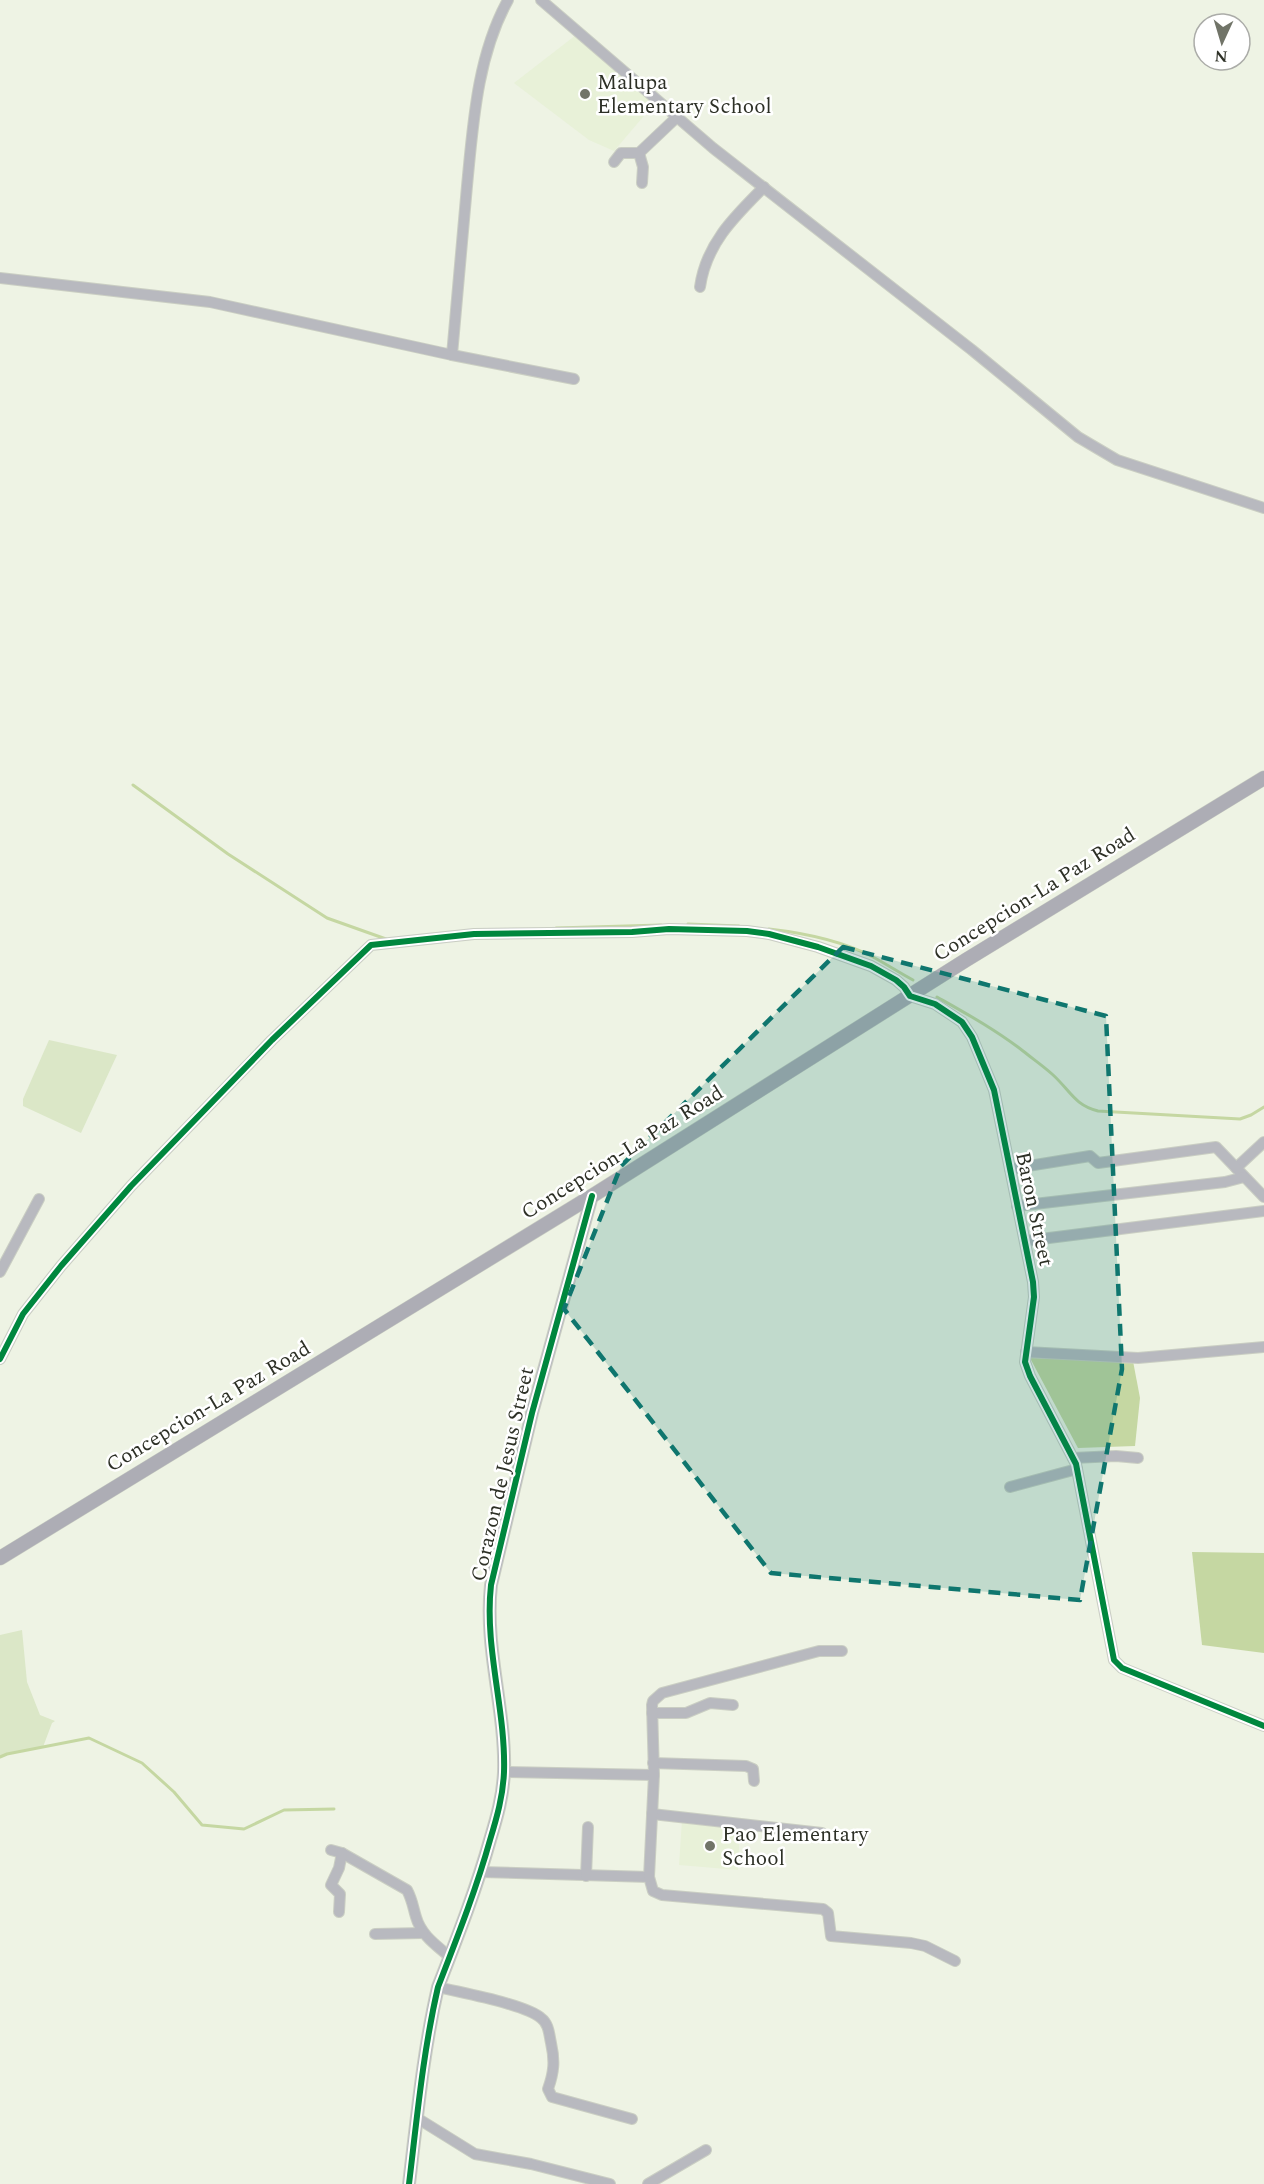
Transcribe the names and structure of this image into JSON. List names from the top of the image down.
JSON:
{
  "streets": {
    "main road": ["Concepcion-La Paz Road"],
    "street": ["Baron Street", "Corazon de Jesus Street"]
  },
  "crossings": [
    ["Concepcion-La Paz Road", "Baron Street"],
    ["Concepcion-La Paz Road", "Corazon de Jesus Street"]
  ],
  "places": ["Malupa Elementary School", "Pao Elementary School"],
  "north": "bottom"
}
